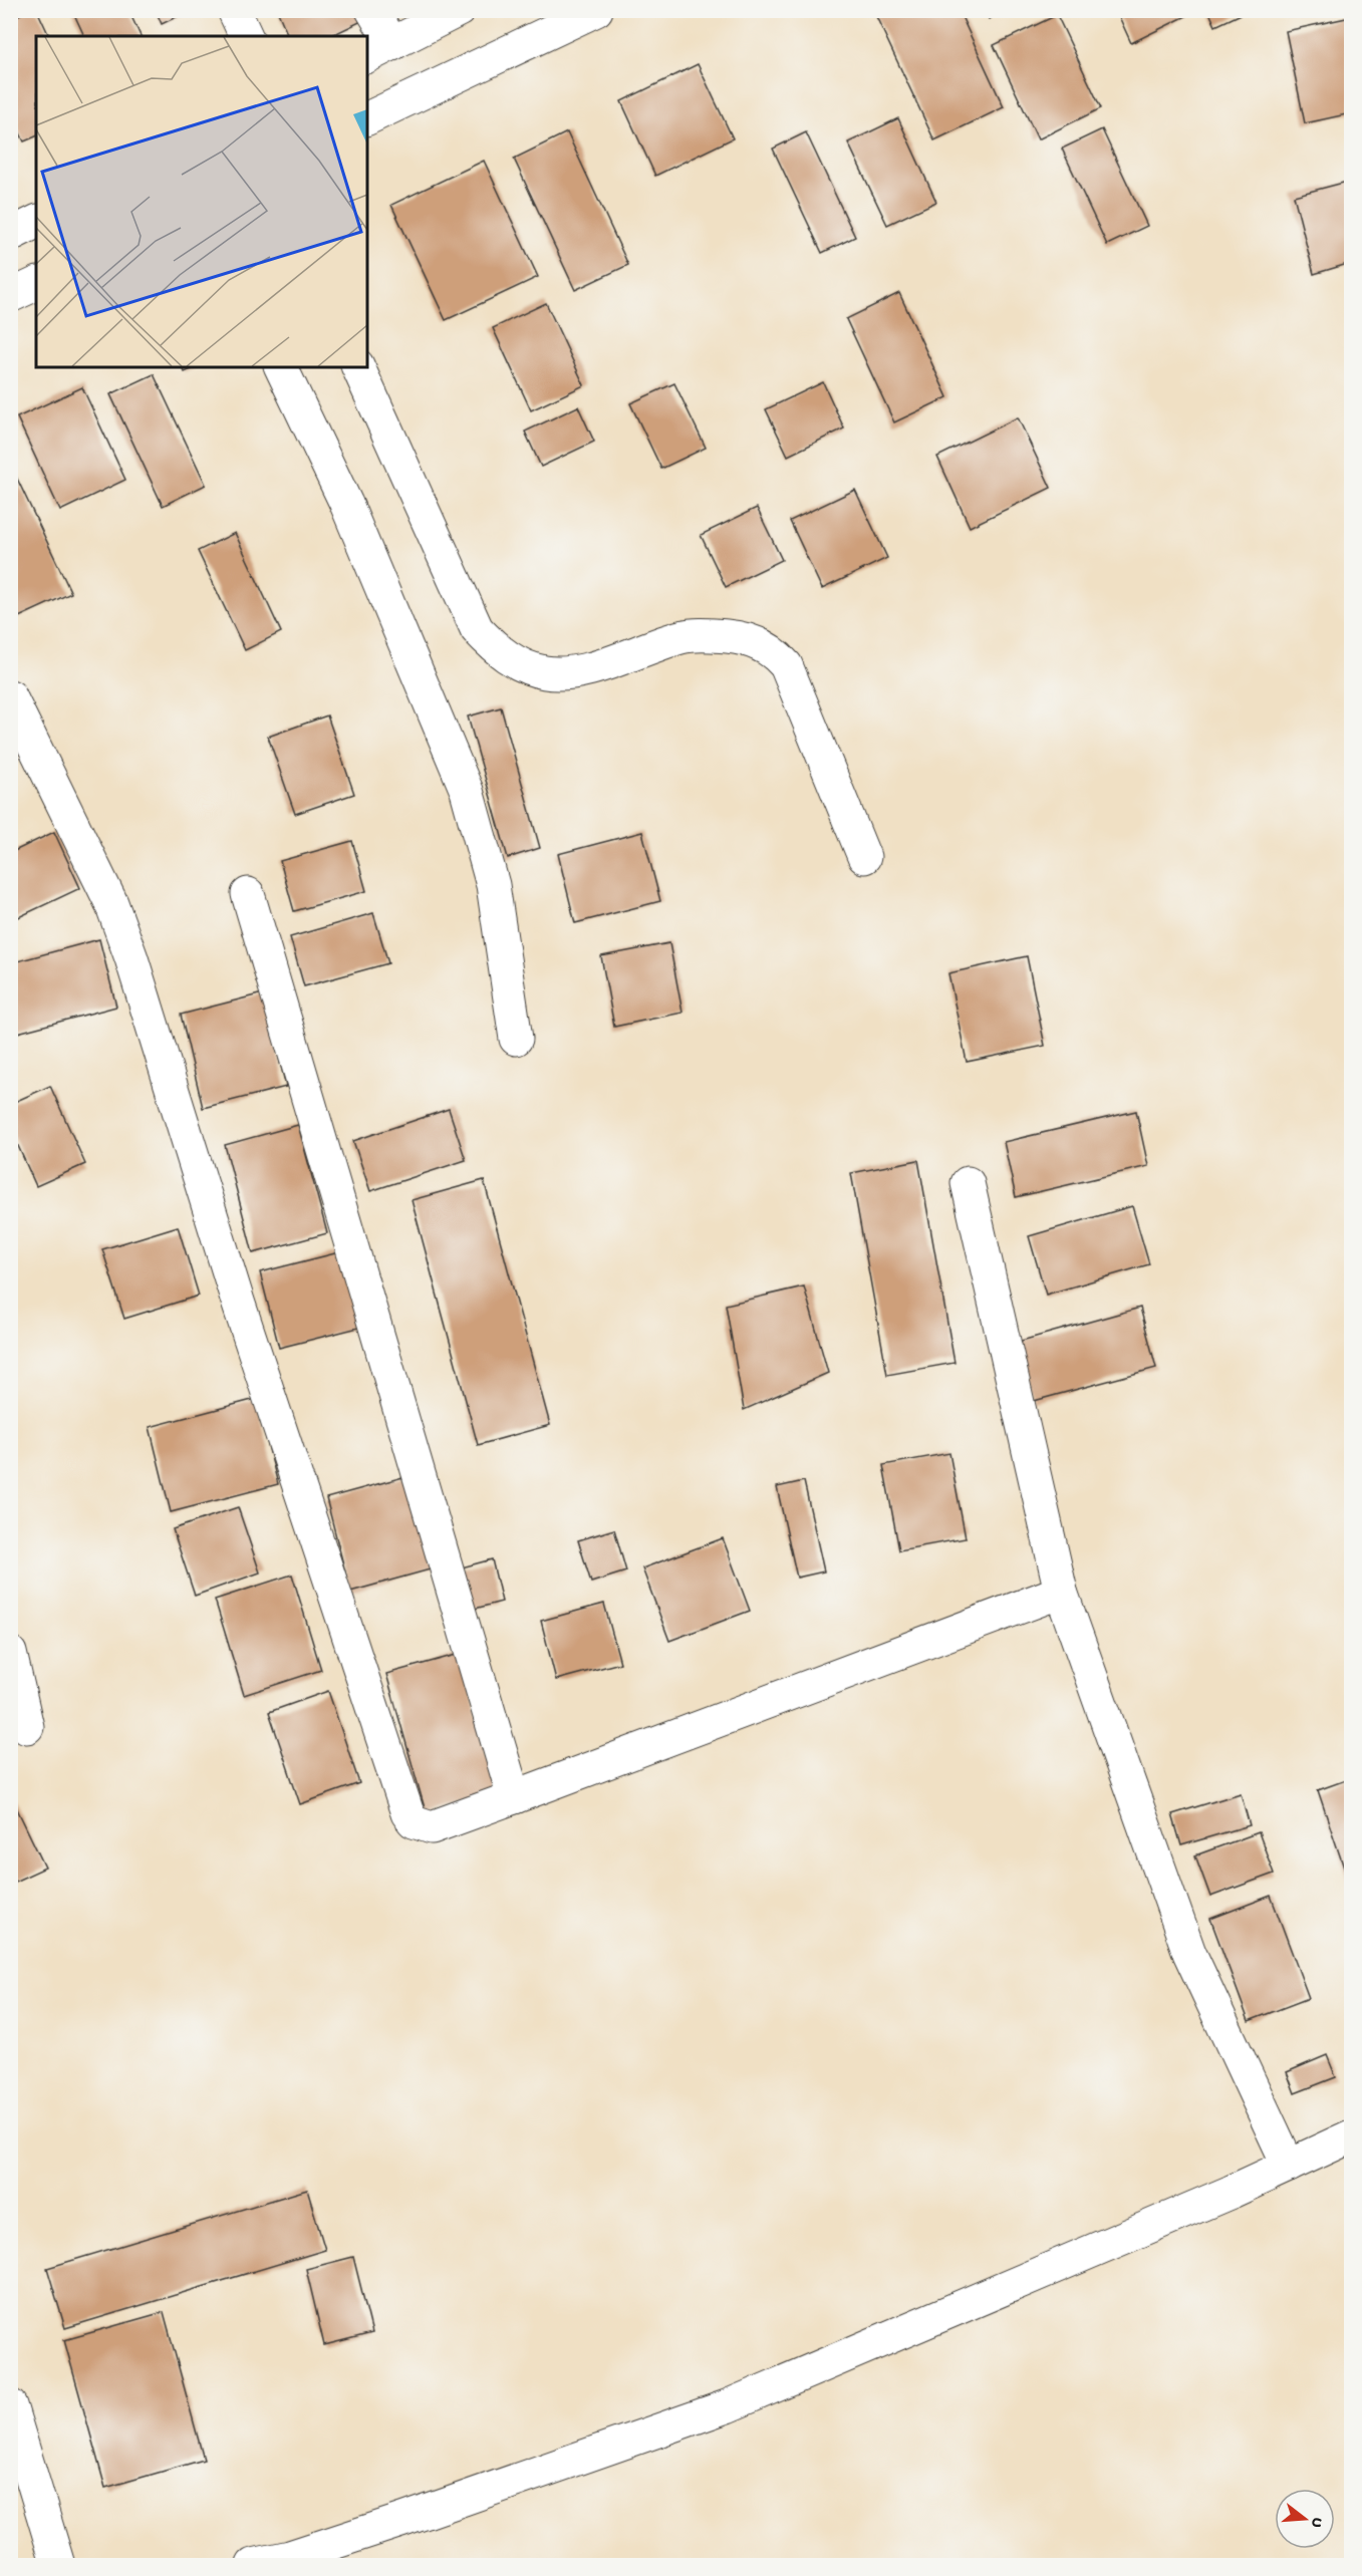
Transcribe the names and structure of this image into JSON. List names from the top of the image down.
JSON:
{
  "north": "right"
}
